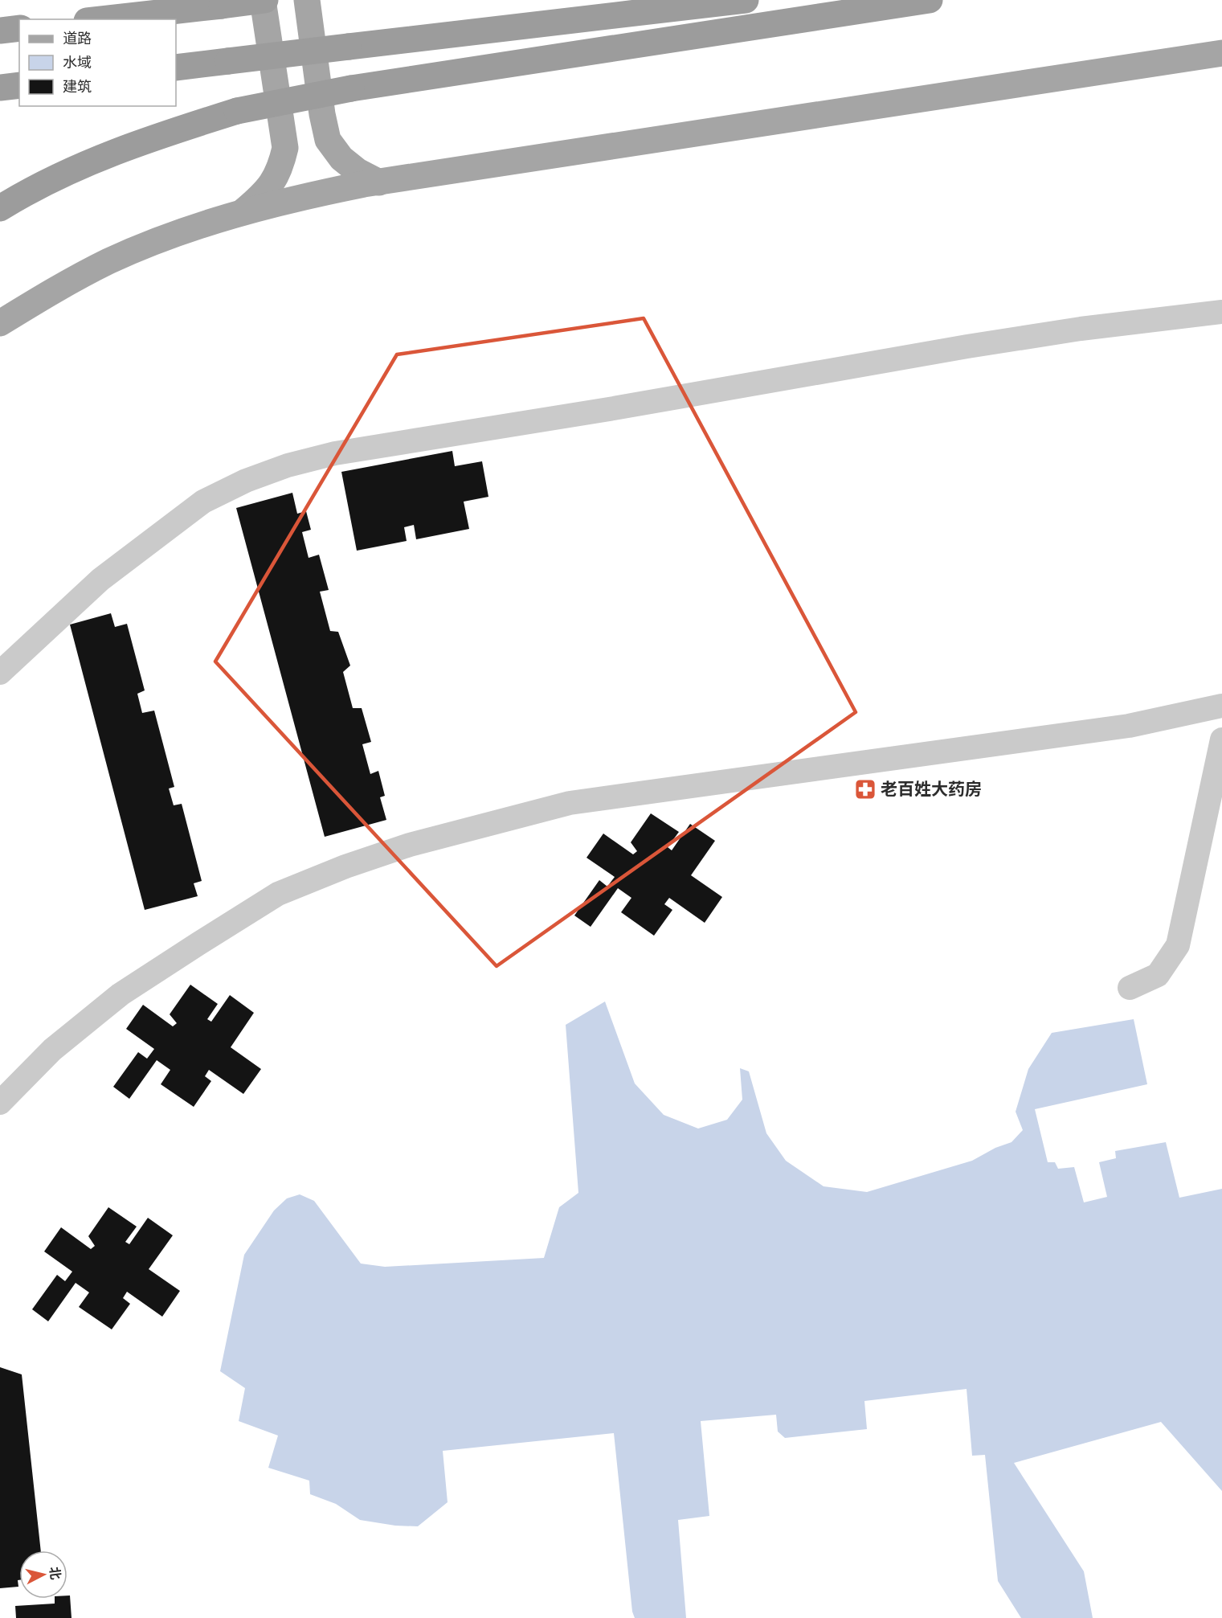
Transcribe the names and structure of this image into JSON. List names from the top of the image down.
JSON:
{
  "places": {
    "pharmacy": ["老百姓大药房"]
  },
  "legend": ["道路", "水域", "建筑"],
  "north": "right"
}
